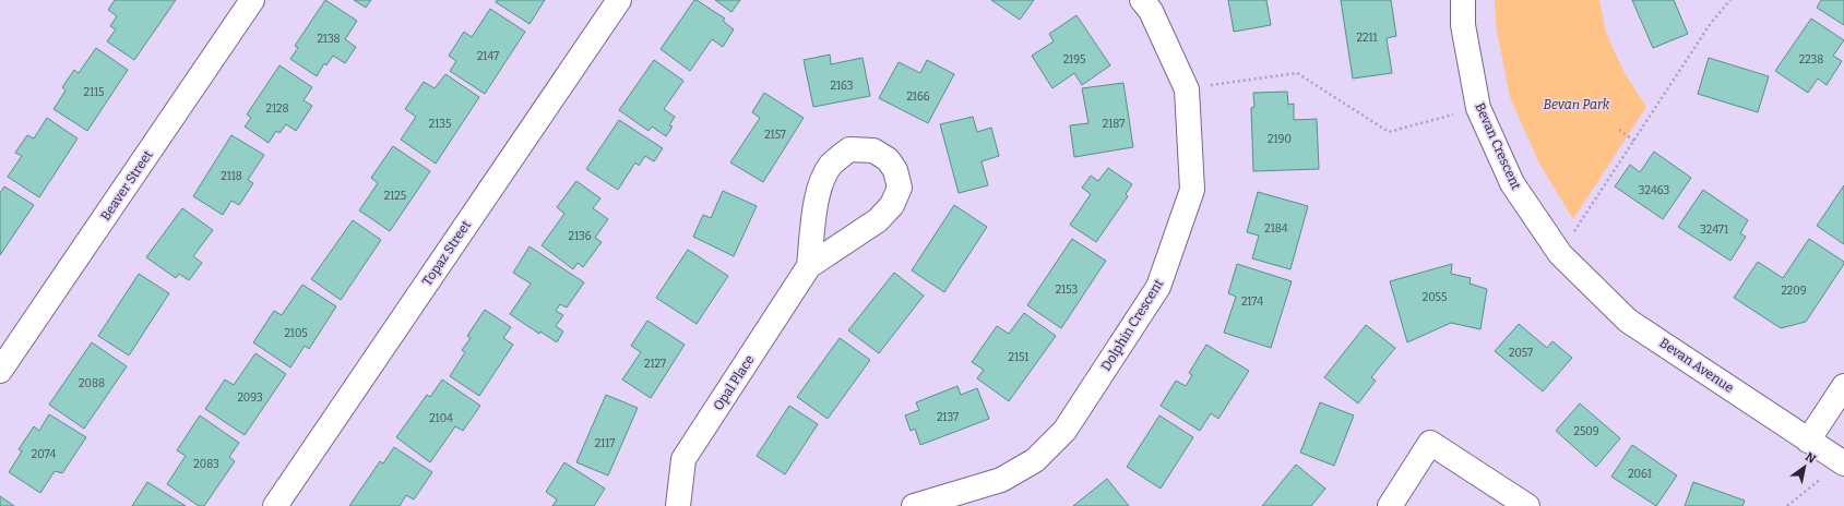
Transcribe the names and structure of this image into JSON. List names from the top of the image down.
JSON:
{
  "streets": {
    "street": [
      "Bevan Crescent",
      "Beaver Street",
      "Topaz Street",
      "Dolphin Crescent",
      "Bevan Avenue",
      "Opal Place"
    ]
  },
  "crossings": [
    ["Bevan Crescent", "Bevan Avenue"]
  ],
  "parks": ["Bevan Park"],
  "house_numbers": [
    "2211",
    "2138",
    "2147",
    "2195",
    "2238",
    "2163",
    "2115",
    "2166",
    "2128",
    "2135",
    "2187",
    "2157",
    "2190",
    "2118",
    "32463",
    "2125",
    "2184",
    "32471",
    "2136",
    "2153",
    "2209",
    "2055",
    "2174",
    "2105",
    "2057",
    "2151",
    "2127",
    "2088",
    "2093",
    "2137",
    "2104",
    "2509",
    "2117",
    "2074",
    "2083",
    "2061"
  ],
  "north": "top right"
}
